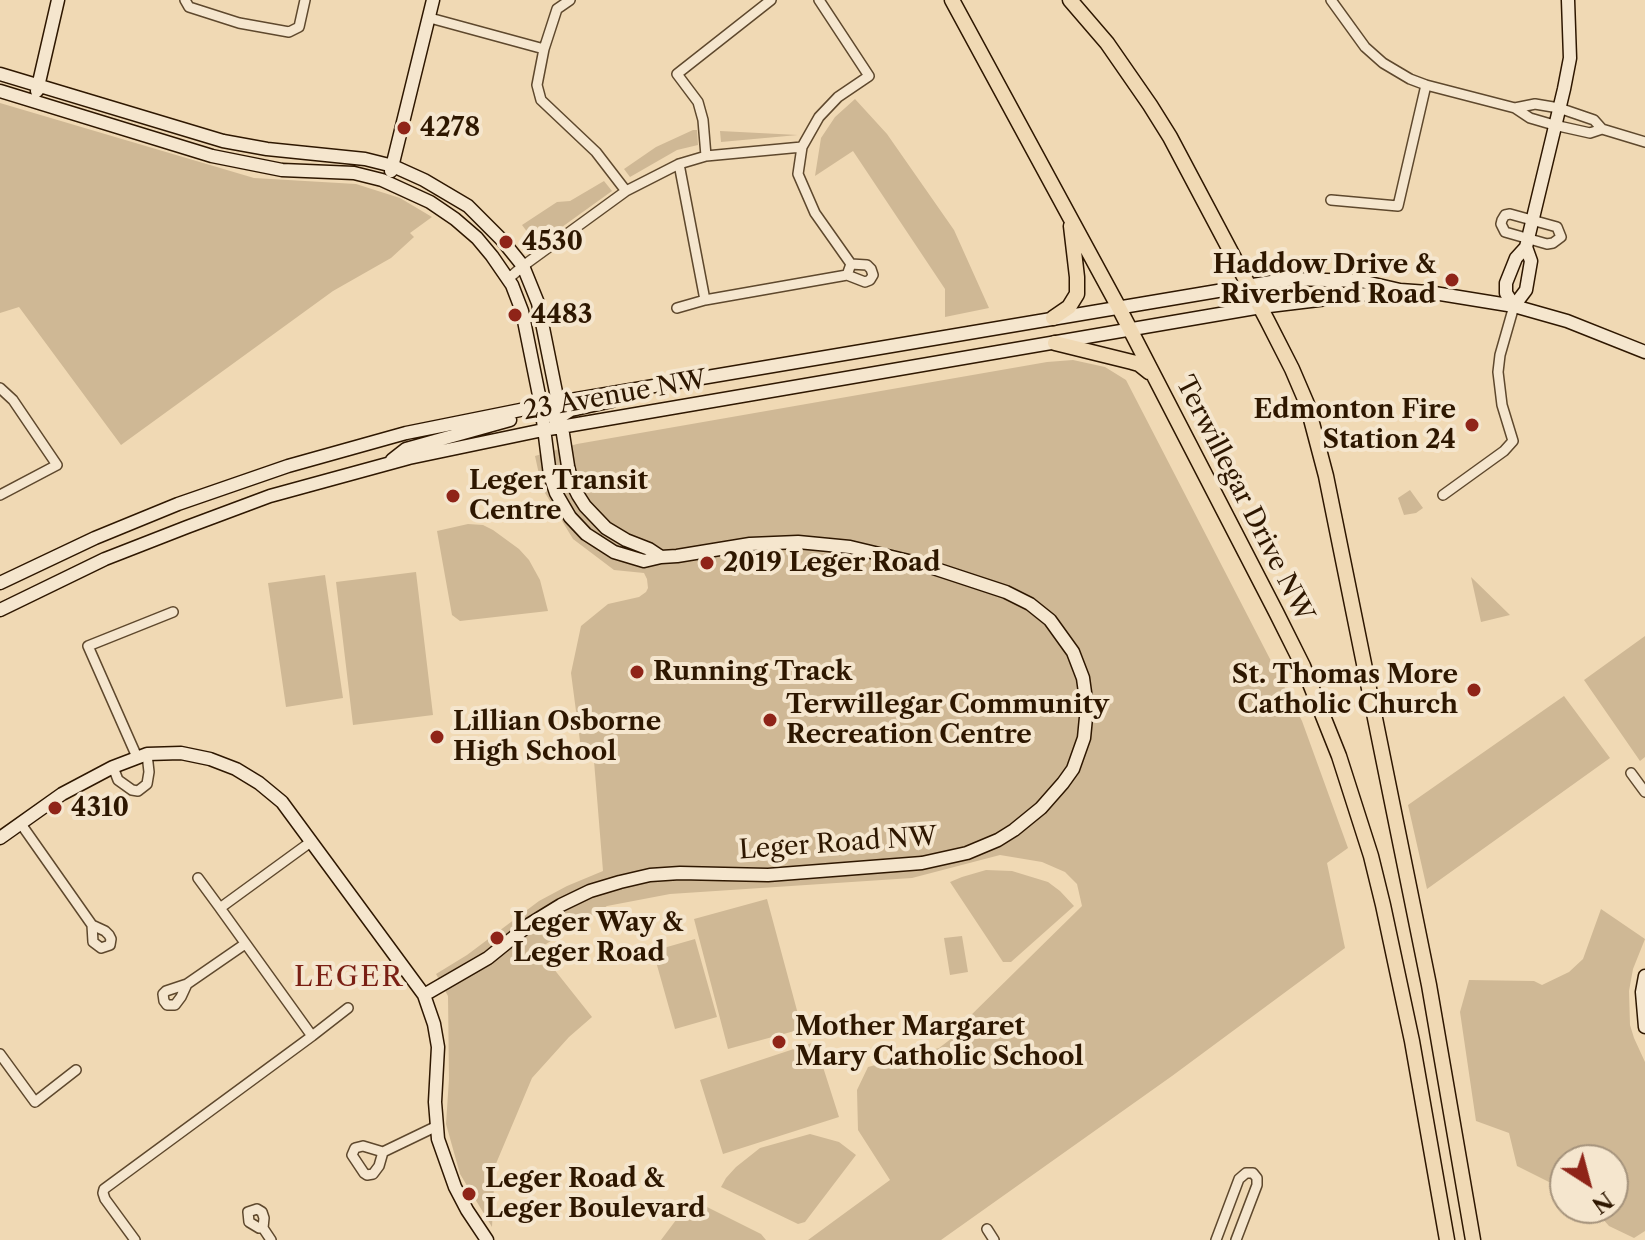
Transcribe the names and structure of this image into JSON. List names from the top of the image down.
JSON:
{
  "streets": {
    "main road": ["Terwillegar Drive NW"],
    "street": ["23 Avenue NW", "Leger Road NW"]
  },
  "crossings": [
    ["23 Avenue NW", "Terwillegar Drive NW"],
    ["23 Avenue NW", "Leger Road NW"]
  ],
  "districts": ["LEGER"],
  "places": [
    "4278",
    "4530",
    "Haddow Drive & Riverbend Road",
    "4483",
    "Edmonton Fire Station 24",
    "Leger Transit Centre",
    "2019 Leger Road",
    "Running Track",
    "St. Thomas More Catholic Church",
    "Terwillegar Community Recreation Centre",
    "Lillian Osborne High School",
    "4310",
    "Leger Way & Leger Road",
    "Mother Margaret Mary Catholic School",
    "Leger Road & Leger Boulevard"
  ],
  "north": "bottom right"
}
